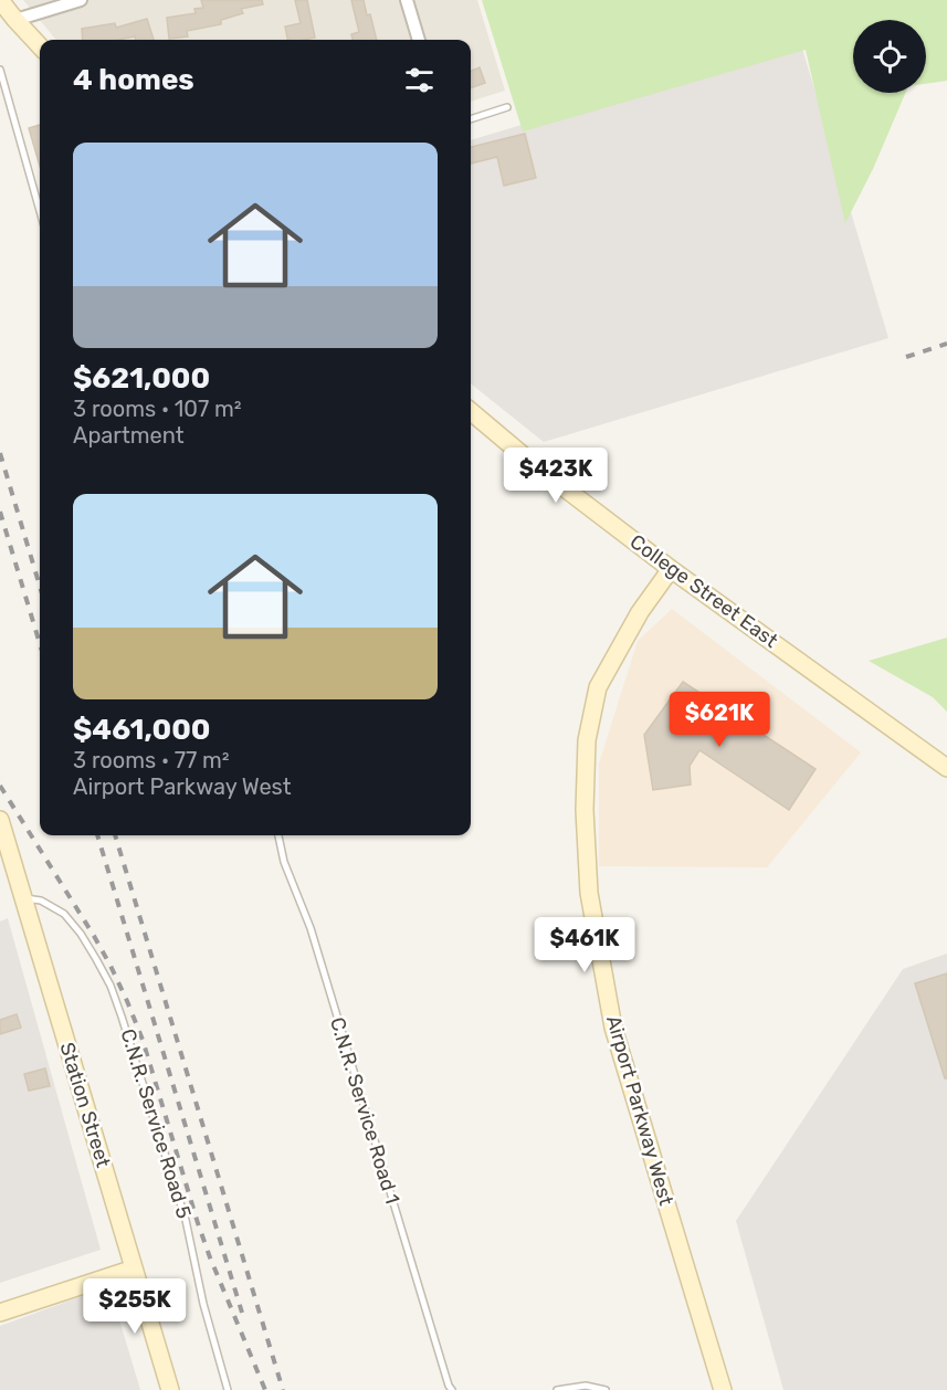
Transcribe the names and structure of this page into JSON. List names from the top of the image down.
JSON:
{
  "streets": {
    "main road": ["College Street East", "Station Street", "Airport Parkway West"],
    "lane": ["C.N.R. Service Road 1", "C.N.R. Service Road 5"]
  },
  "crossings": [
    ["College Street East", "Airport Parkway West"],
    ["Station Street", "C.N.R. Service Road 5"]
  ],
  "page": {
    "heading": "4 homes",
    "list": [
      {
        "name": "$621,000",
        "note": "3 rooms · 107 m² · Apartment"
      },
      {
        "name": "$461,000",
        "note": "3 rooms · 77 m² · Airport Parkway West"
      }
    ],
    "price": [
      "$423K",
      "$621K",
      "$461K",
      "$255K"
    ]
  }
}
